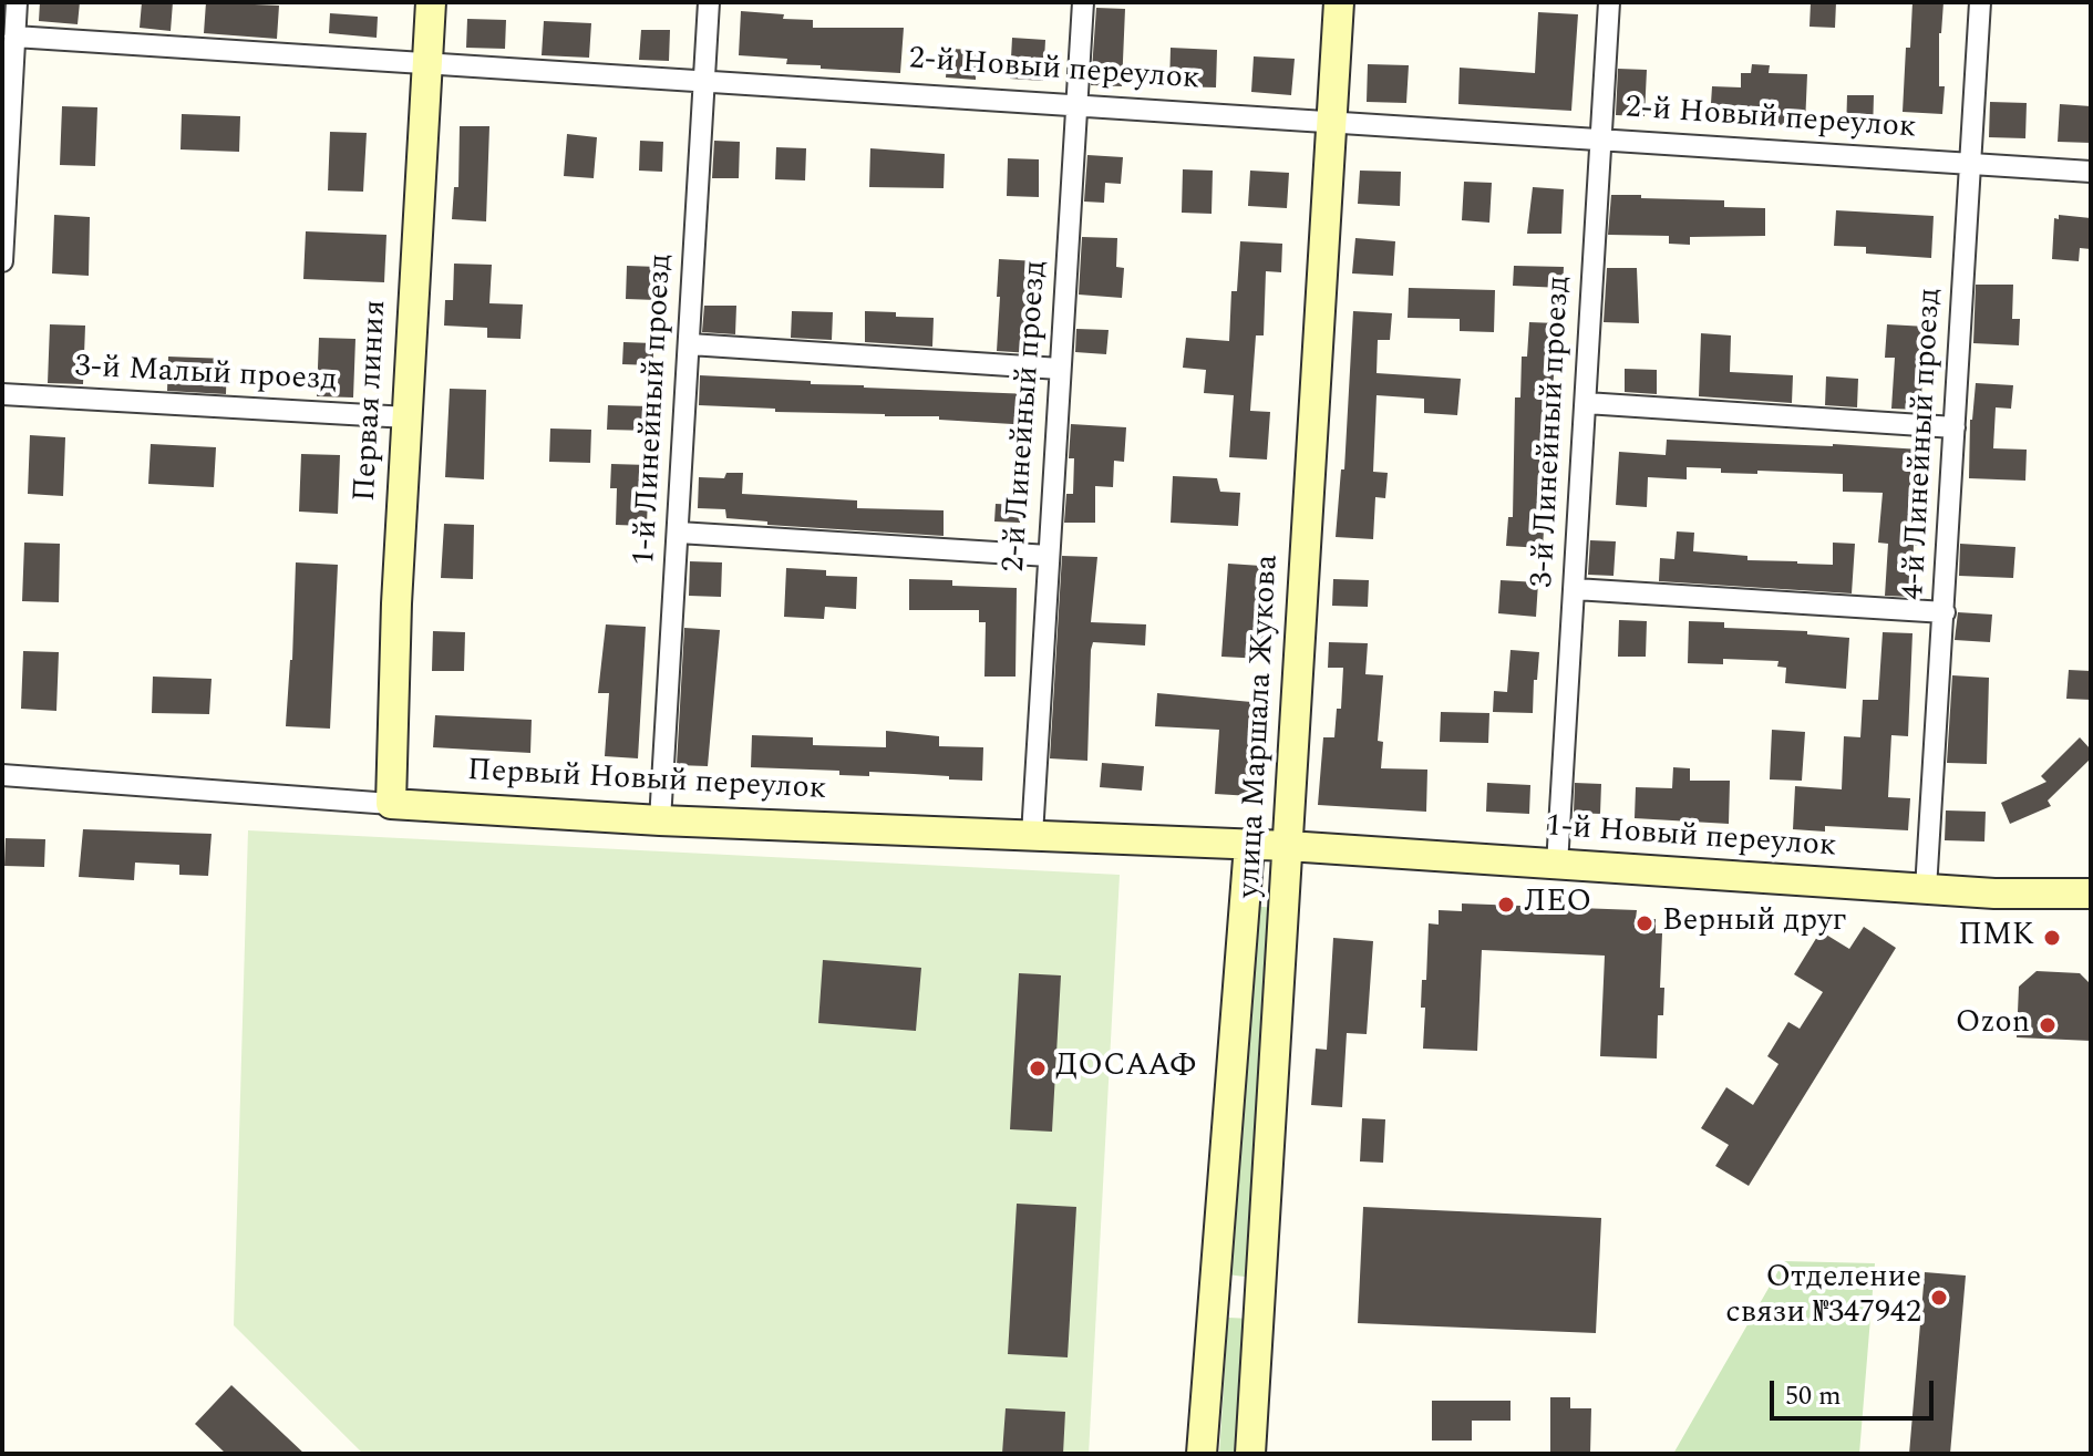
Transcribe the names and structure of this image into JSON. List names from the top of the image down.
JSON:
{
  "streets": {
    "main road": [
      "Первая линия",
      "улица Маршала Жукова",
      "Первый Новый переулок",
      "1-й Новый переулок"
    ],
    "street": [
      "2-й Новый переулок",
      "3-й Малый проезд",
      "1-й Линейный проезд",
      "2-й Линейный проезд",
      "3-й Линейный проезд",
      "4-й Линейный проезд"
    ]
  },
  "crossings": [
    ["2-й Новый переулок", "Первая линия"],
    ["2-й Новый переулок", "1-й Линейный проезд"],
    ["2-й Новый переулок", "2-й Линейный проезд"],
    ["2-й Новый переулок", "3-й Линейный проезд"],
    ["2-й Новый переулок", "4-й Линейный проезд"],
    ["2-й Новый переулок", "улица Маршала Жукова"],
    ["3-й Малый проезд", "Первая линия"],
    ["Первая линия", "Первый Новый переулок"],
    ["1-й Линейный проезд", "Первый Новый переулок"],
    ["2-й Линейный проезд", "Первый Новый переулок"],
    ["3-й Линейный проезд", "1-й Новый переулок"],
    ["4-й Линейный проезд", "1-й Новый переулок"],
    ["улица Маршала Жукова", "Первый Новый переулок"],
    ["улица Маршала Жукова", "1-й Новый переулок"],
    ["Первый Новый переулок", "1-й Новый переулок"]
  ],
  "places": [
    "ЛЕО",
    "Верный друг",
    "ПМК",
    "Ozon",
    "ДОСААФ",
    "Отделение связи №347942"
  ],
  "scale_bar": "50 m"
}
